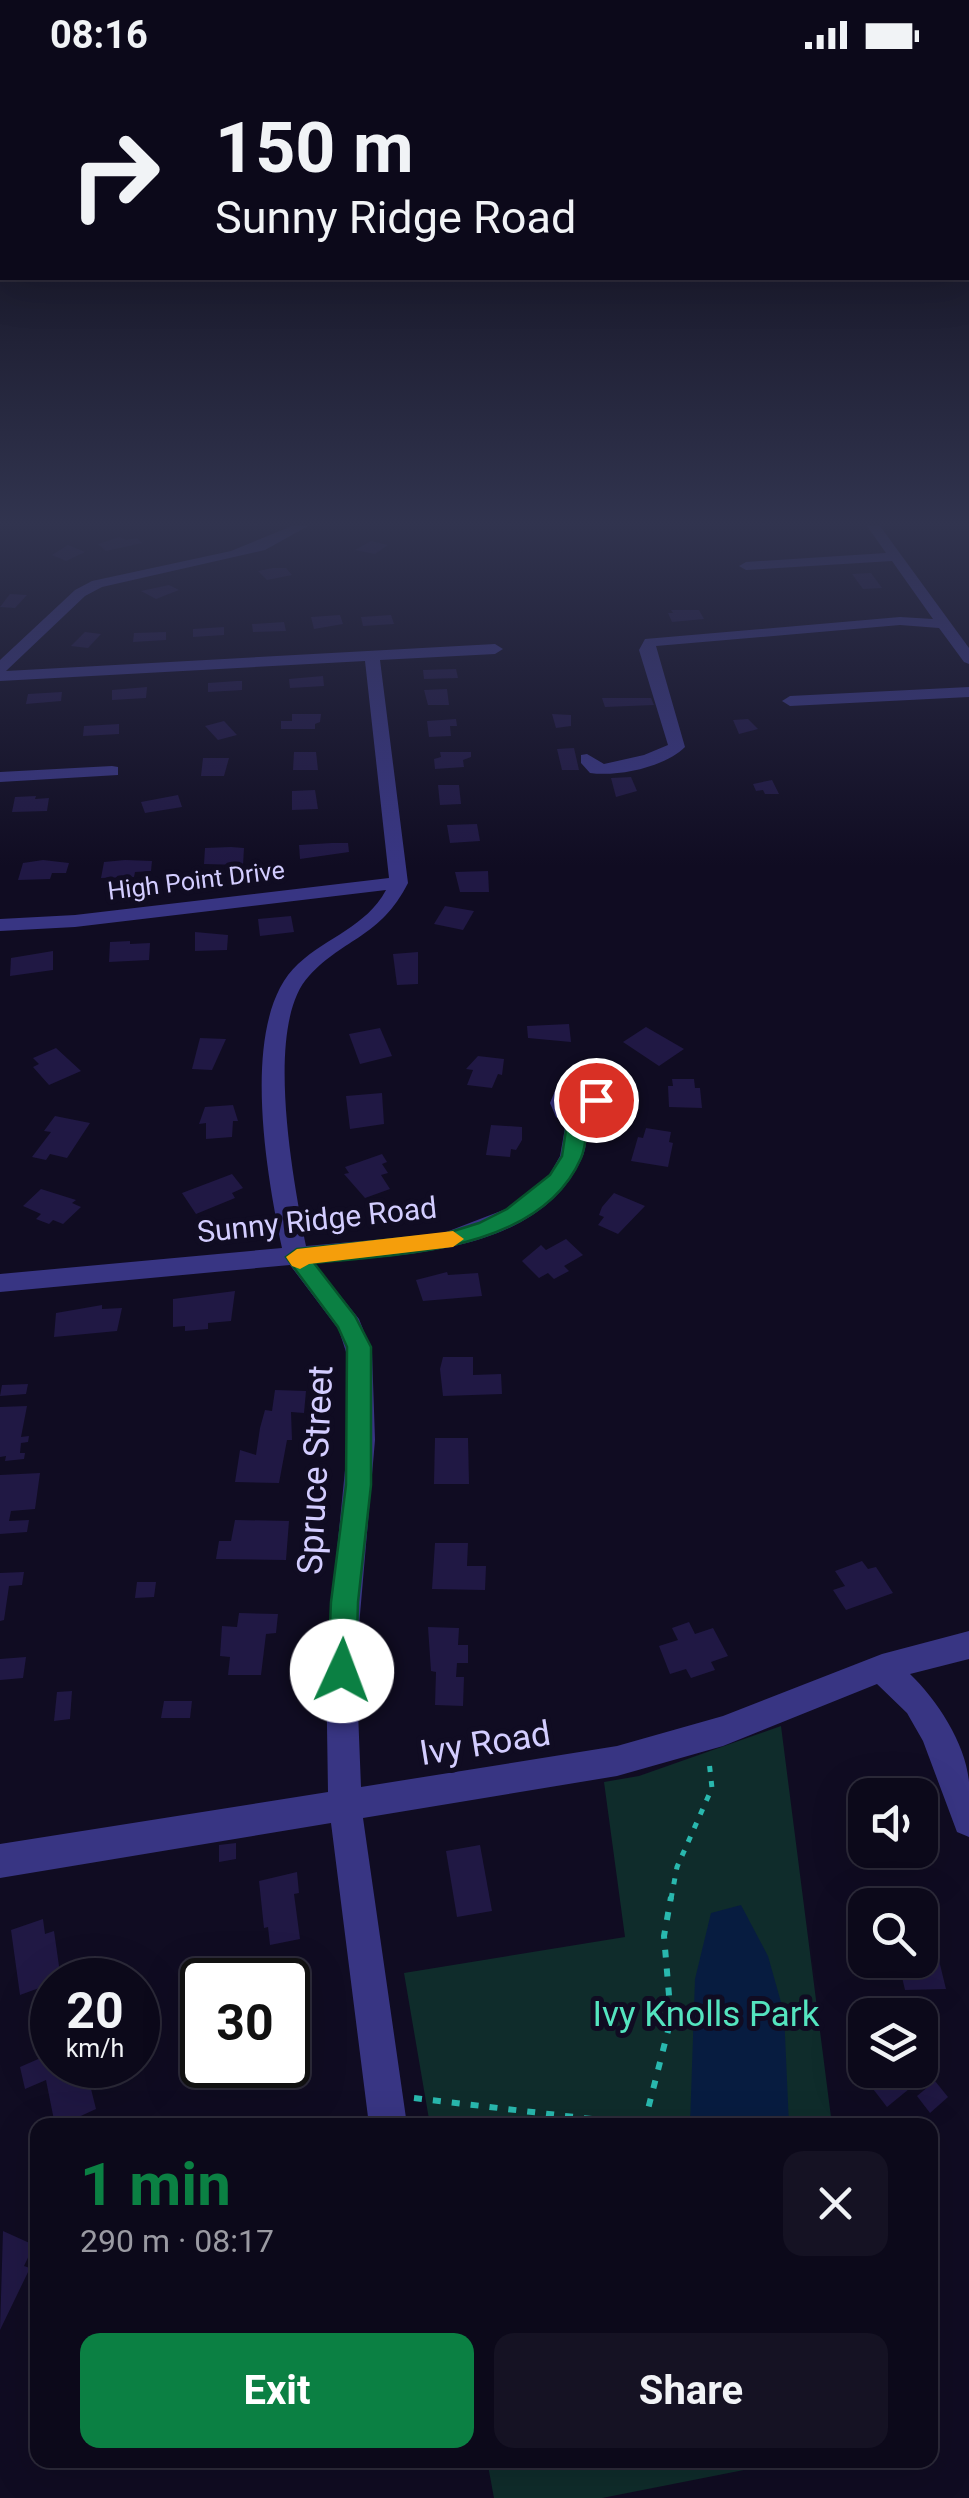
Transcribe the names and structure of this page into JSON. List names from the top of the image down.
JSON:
{
  "streets": {
    "street": [
      "High Point Drive",
      "Sunny Ridge Road",
      "Spruce Street",
      "Ivy Road"
    ]
  },
  "crossings": [
    ["Sunny Ridge Road", "Spruce Street"],
    ["Spruce Street", "Ivy Road"]
  ],
  "parks": ["Ivy Knolls Park"],
  "page": {
    "status": "08:16",
    "turn": ["150 m", "Sunny Ridge Road"],
    "speed": "20 km/h",
    "limit": "30",
    "heading": ["1 min", "290 m · 08:17"],
    "buttons": ["Exit", "Share"]
  }
}
